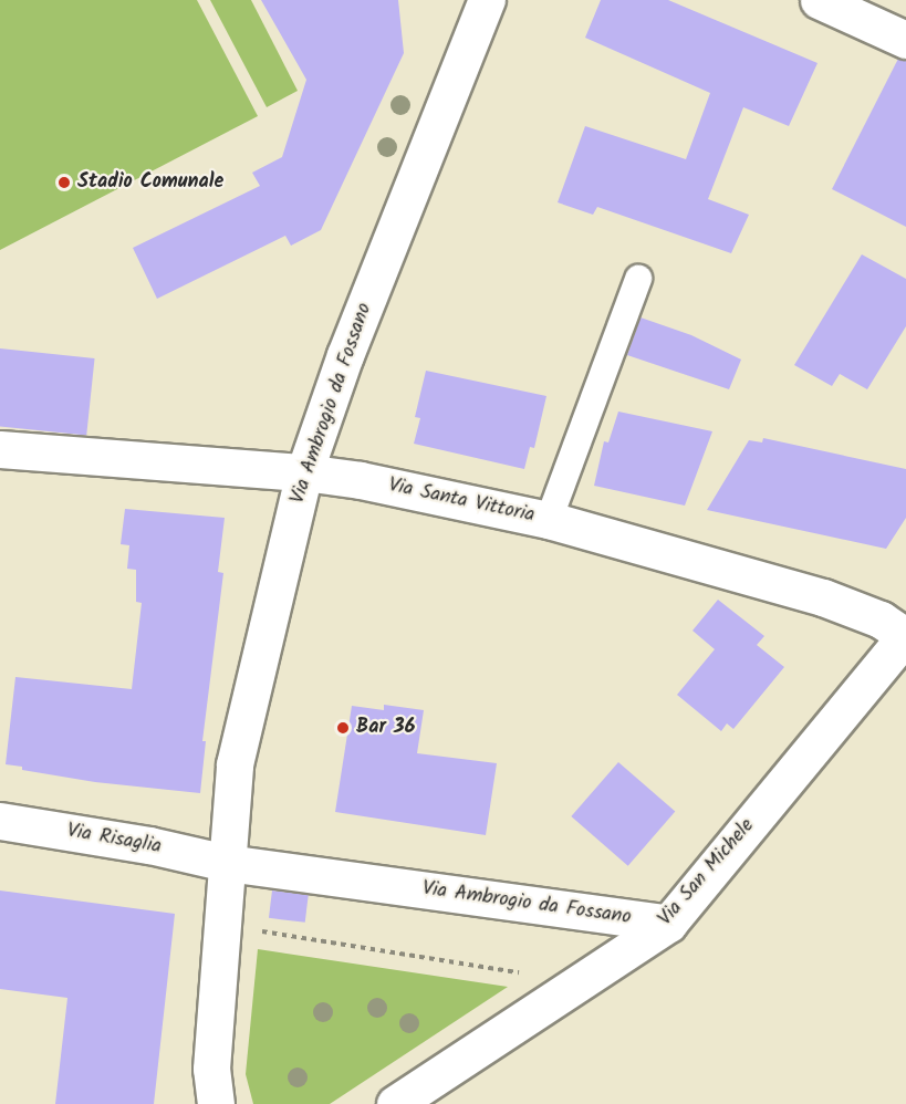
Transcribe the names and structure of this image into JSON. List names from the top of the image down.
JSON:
{
  "streets": {
    "street": [
      "Via Ambrogio da Fossano",
      "Via Santa Vittoria",
      "Via Risaglia",
      "Via San Michele"
    ]
  },
  "crossings": [
    ["Via Ambrogio da Fossano", "Via Santa Vittoria"],
    ["Via Ambrogio da Fossano", "Via Risaglia"],
    ["Via Ambrogio da Fossano", "Via San Michele"],
    ["Via Santa Vittoria", "Via San Michele"]
  ],
  "places": ["Stadio Comunale", "Bar 36"]
}
